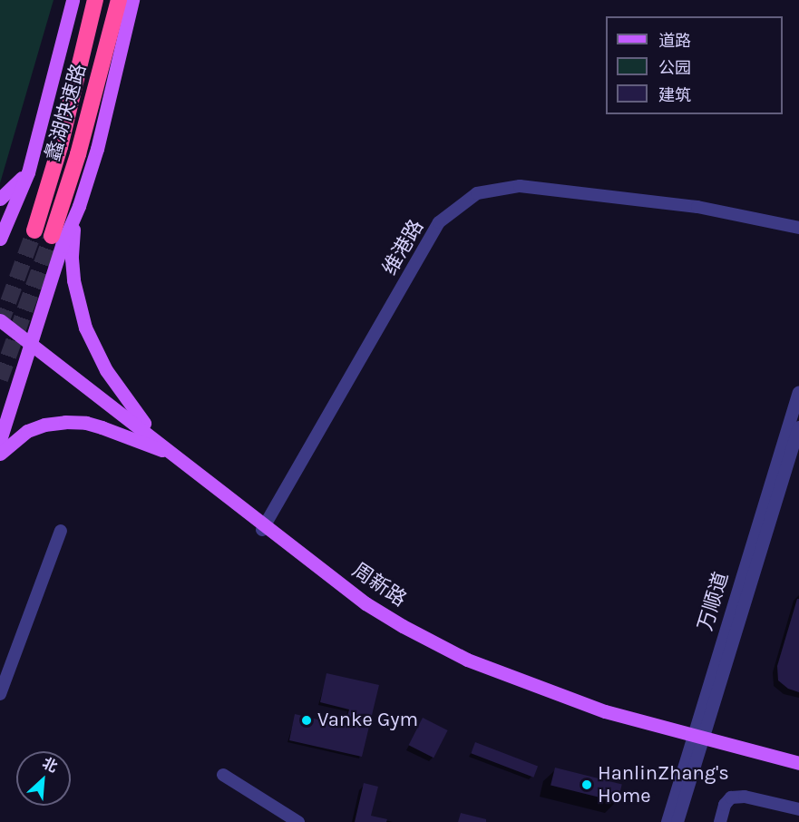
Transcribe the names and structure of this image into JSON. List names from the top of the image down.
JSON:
{
  "streets": {
    "highway": ["蠡湖快速路"],
    "main road": ["周新路"],
    "street": ["维港路", "万顺道"]
  },
  "crossings": [
    ["维港路", "周新路"],
    ["周新路", "万顺道"]
  ],
  "places": ["Vanke Gym", "HanlinZhang's Home"],
  "legend": ["道路", "公园", "建筑"],
  "north": "top right"
}
